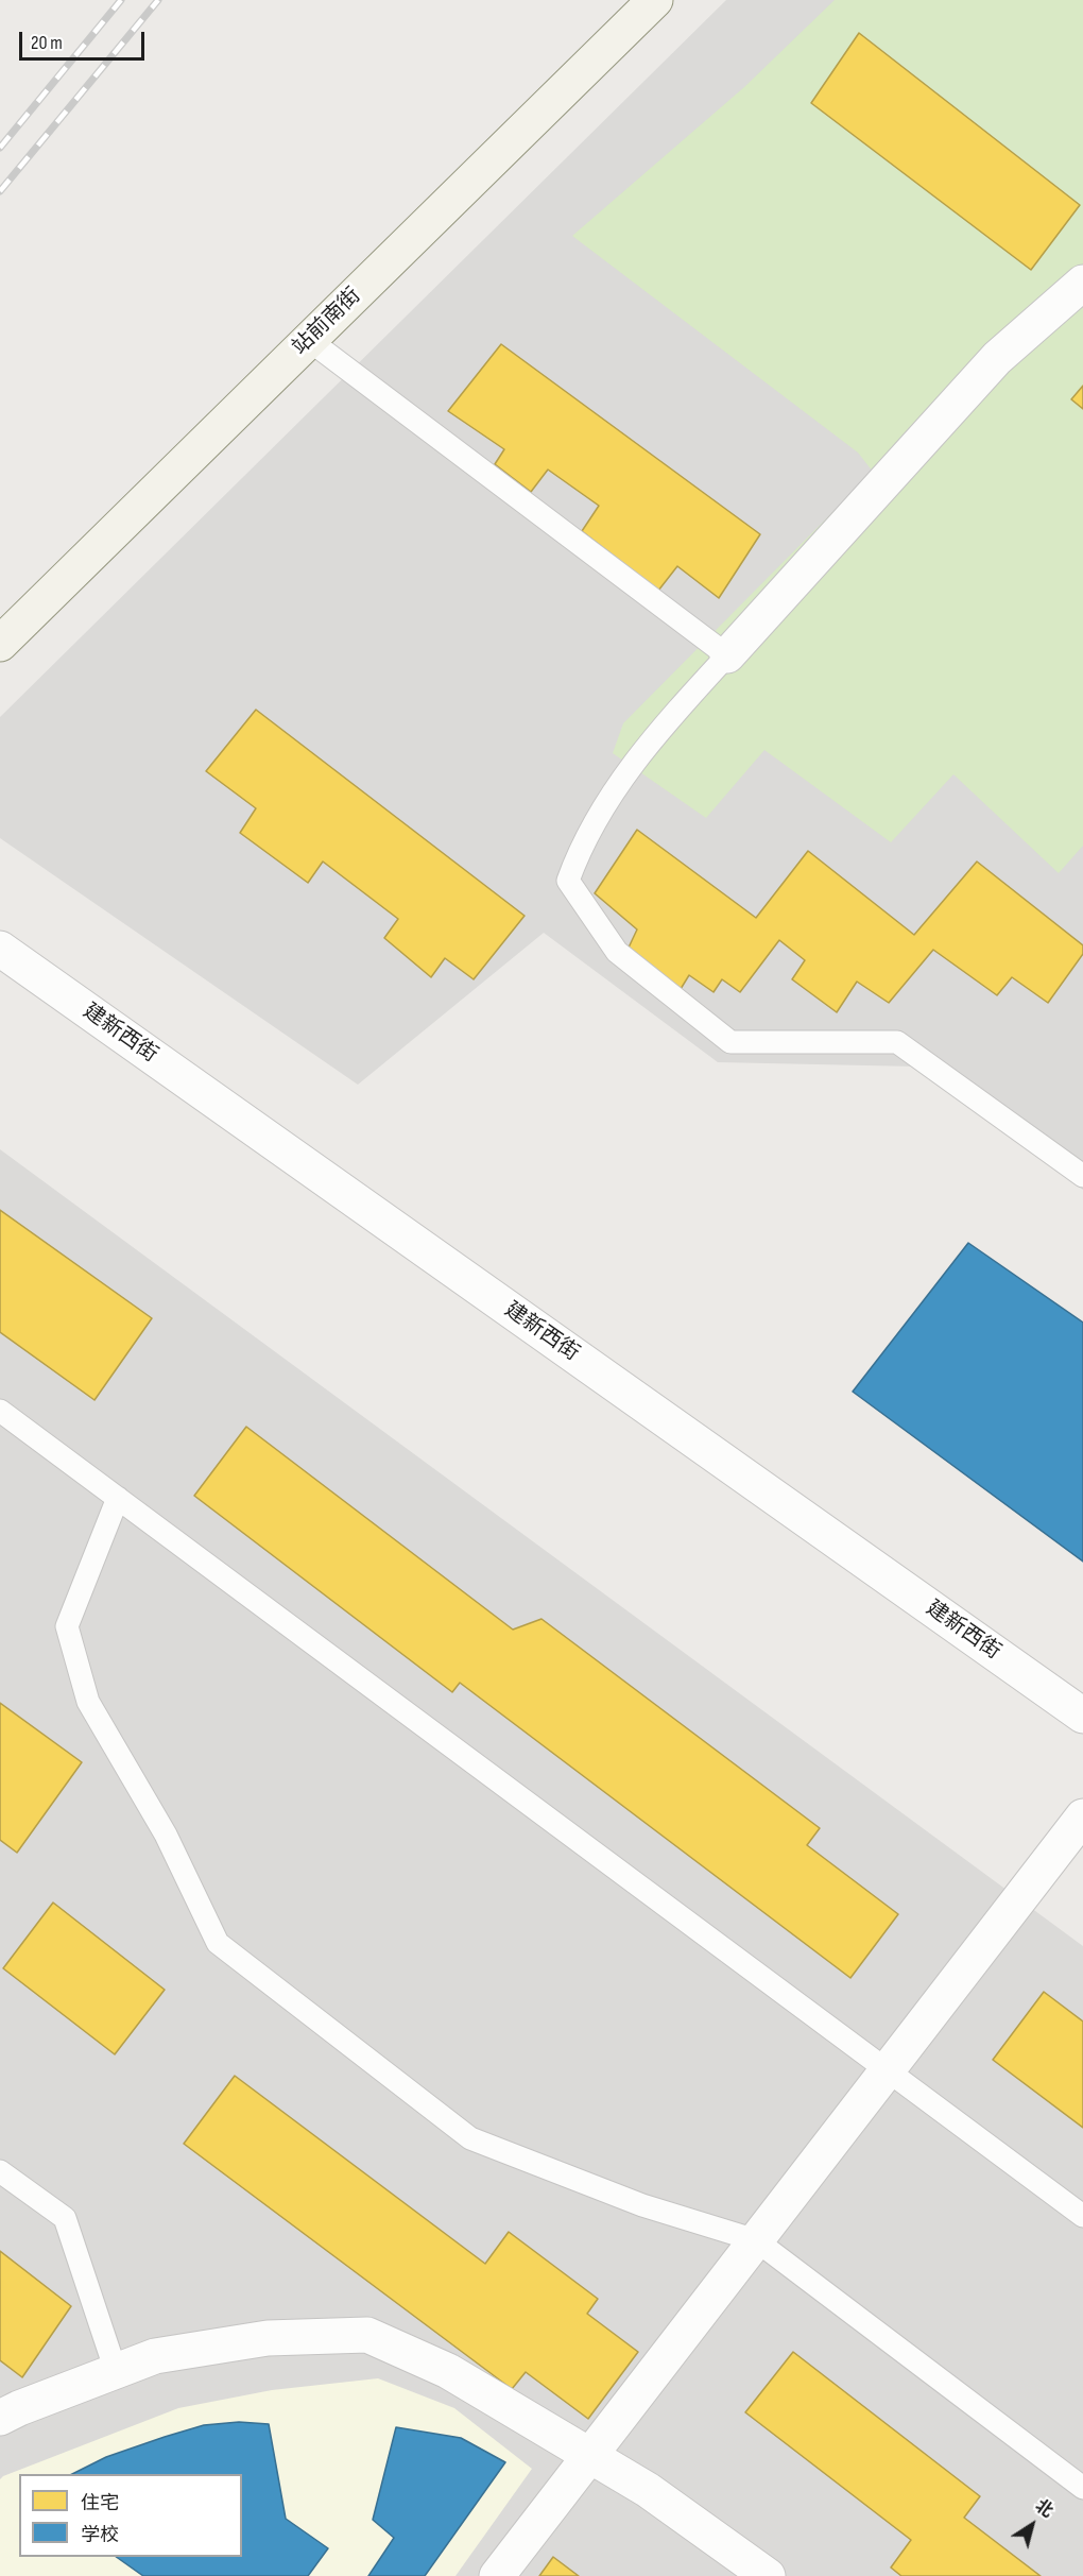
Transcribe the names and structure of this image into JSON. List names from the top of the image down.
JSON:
{
  "streets": {
    "main road": ["站前南街"],
    "street": ["建新西街"]
  },
  "legend": ["住宅", "学校"],
  "scale_bar": "20 m",
  "north": "top right"
}
